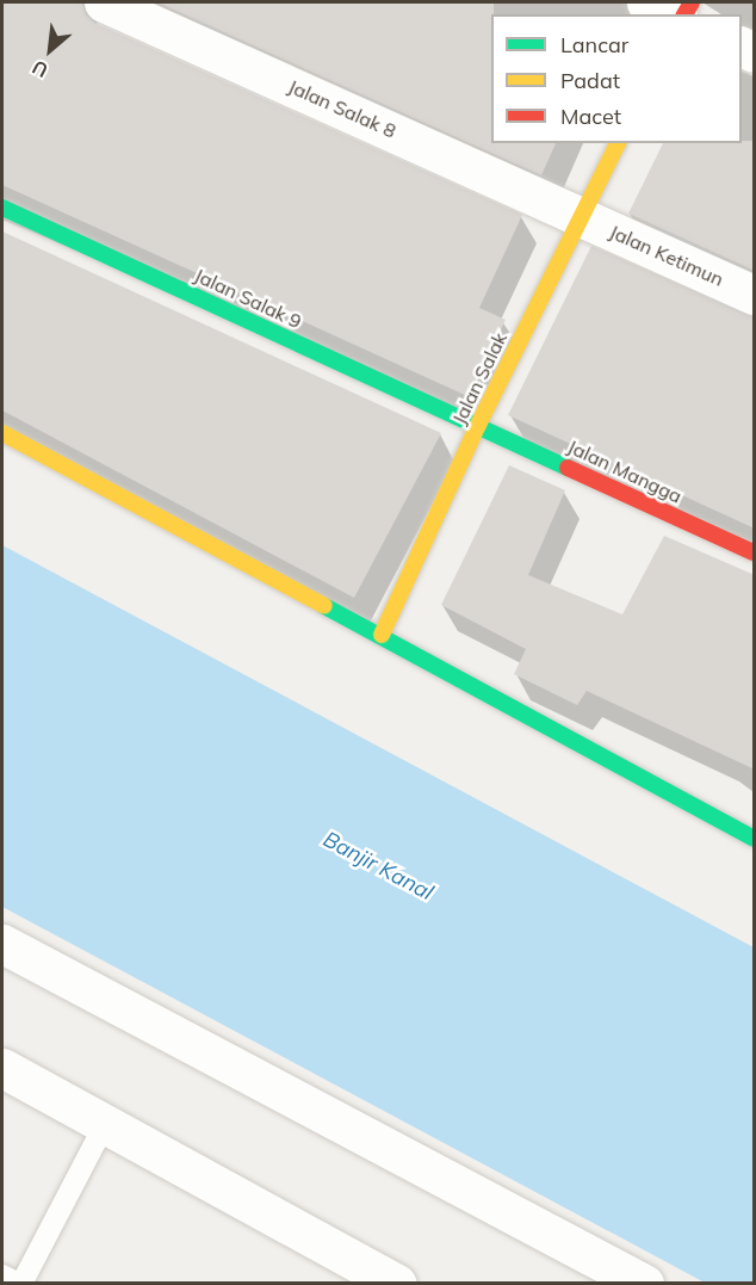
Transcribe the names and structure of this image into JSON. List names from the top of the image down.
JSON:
{
  "streets": {
    "street": [
      "Jalan Salak 8",
      "Jalan Ketimun",
      "Jalan Salak 9",
      "Jalan Salak",
      "Jalan Mangga"
    ]
  },
  "crossings": [
    ["Jalan Salak 8", "Jalan Ketimun"],
    ["Jalan Salak 8", "Jalan Salak"],
    ["Jalan Ketimun", "Jalan Salak"],
    ["Jalan Salak 9", "Jalan Salak"],
    ["Jalan Salak 9", "Jalan Mangga"],
    ["Jalan Salak", "Jalan Mangga"]
  ],
  "water": ["Banjir Kanal"],
  "legend": ["Lancar", "Padat", "Macet"],
  "north": "bottom left"
}
